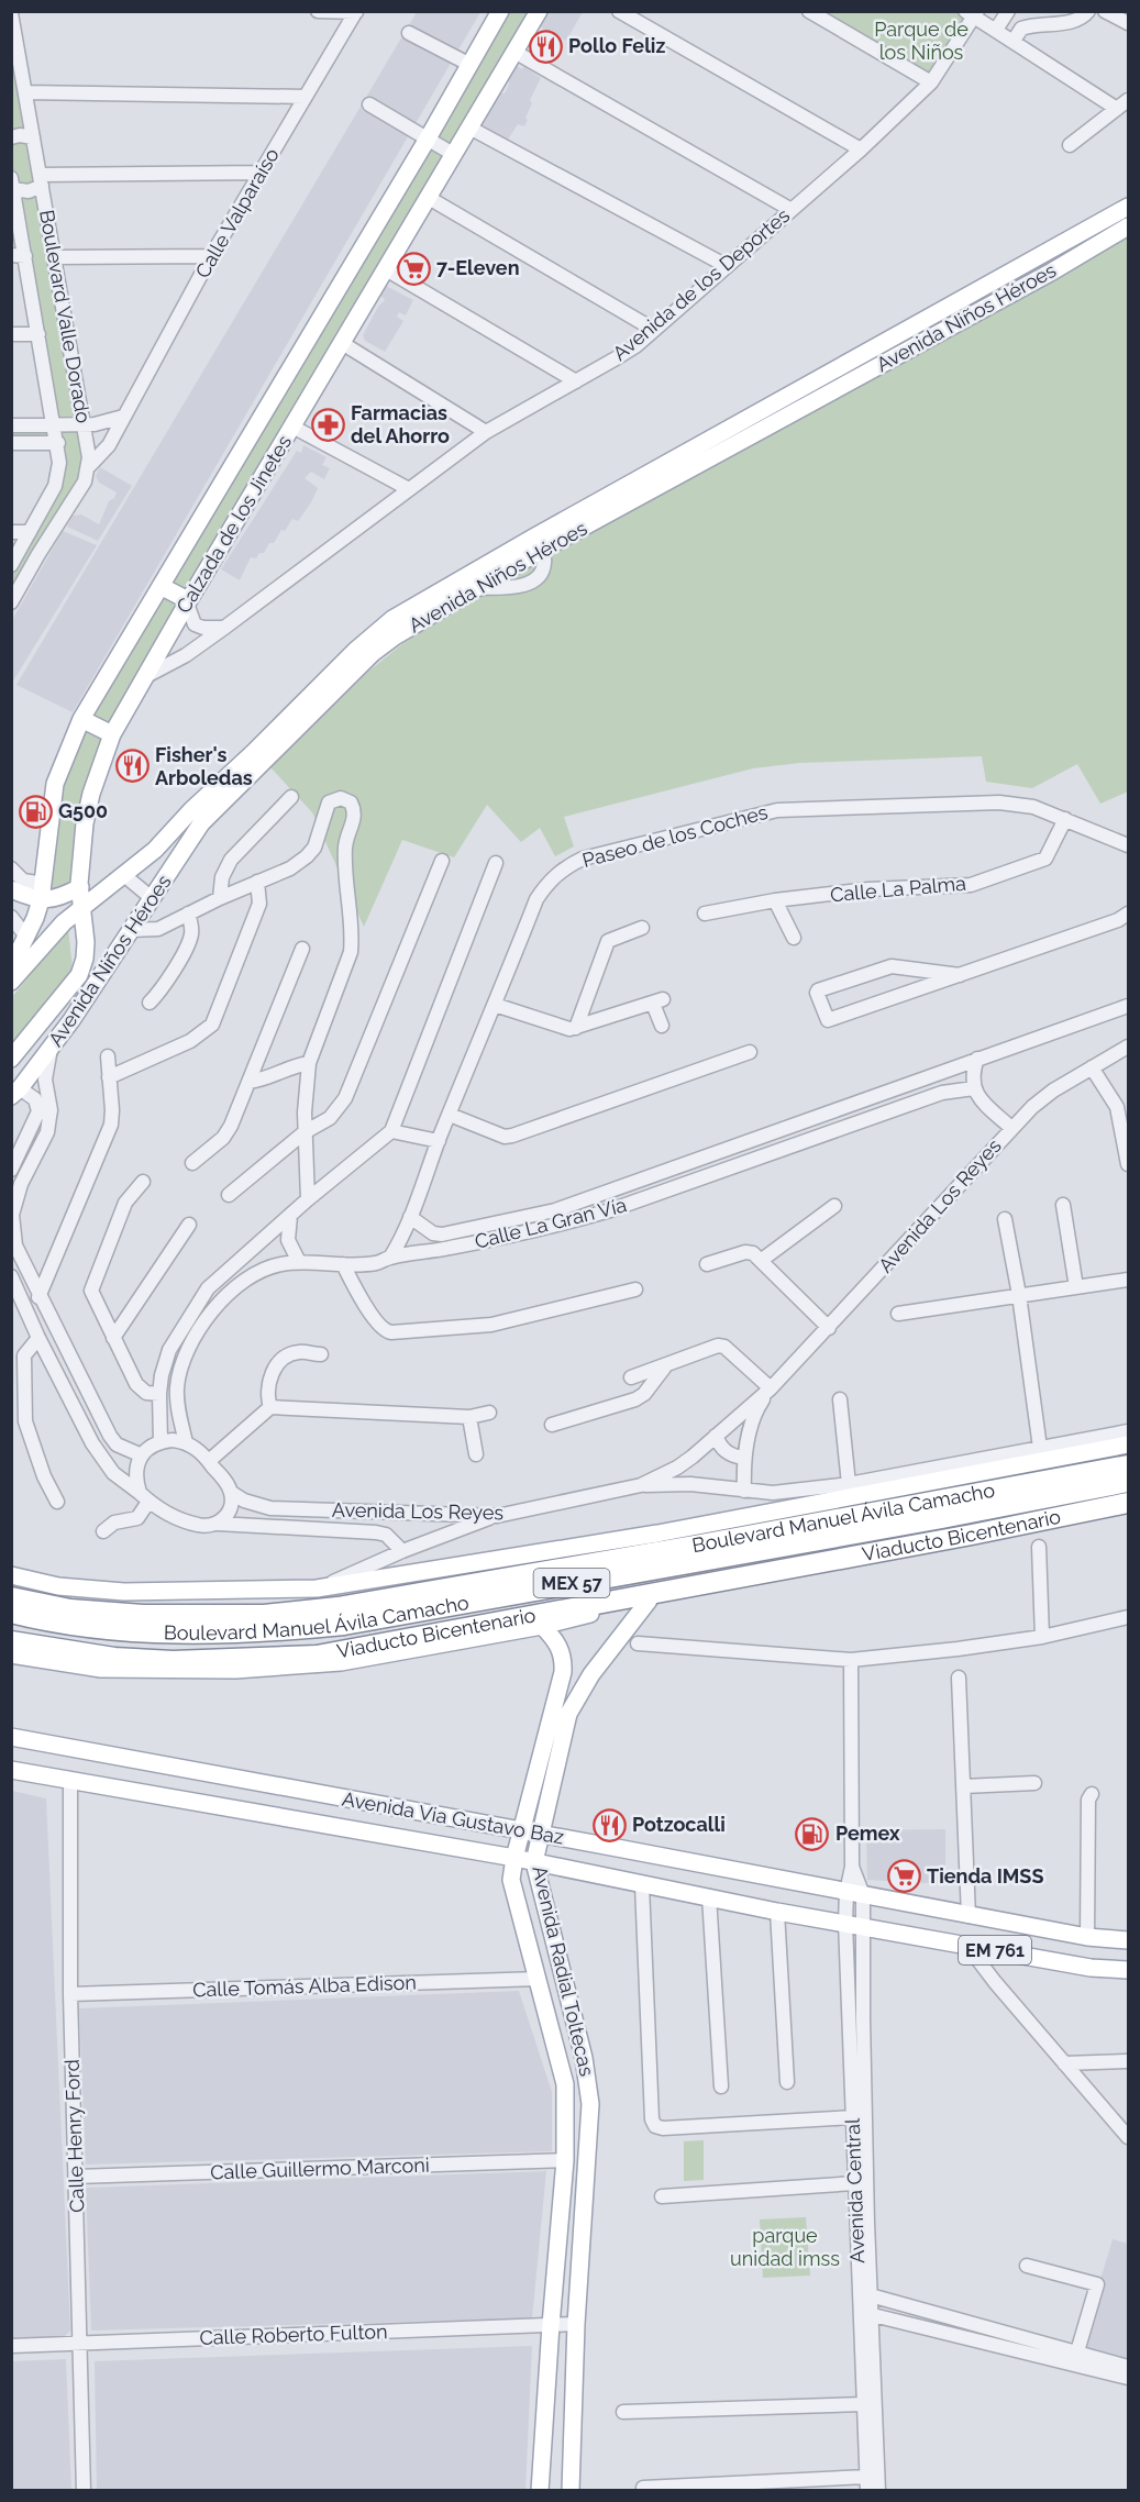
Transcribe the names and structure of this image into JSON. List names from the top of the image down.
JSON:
{
  "streets": {
    "highway": ["Boulevard Manuel Ávila Camacho", "Viaducto Bicentenario", "MEX 57"],
    "main road": [
      "Avenida Niños Héroes",
      "Calzada de los Jinetes",
      "Avenida Via Gustavo Baz",
      "EM 761",
      "Avenida Radial Toltecas"
    ],
    "street": [
      "Calle Valparaíso",
      "Avenida de los Deportes",
      "Boulevard Valle Dorado",
      "Paseo de los Coches",
      "Calle La Palma",
      "Avenida Los Reyes",
      "Calle La Gran Vía",
      "Calle Tomás Alba Edison",
      "Calle Henry Ford",
      "Calle Guillermo Marconi",
      "Avenida Central",
      "Calle Roberto Fulton"
    ]
  },
  "crossings": [
    ["Calle Valparaíso", "Boulevard Valle Dorado"],
    ["Avenida de los Deportes", "Calzada de los Jinetes"],
    ["Avenida Niños Héroes", "Calzada de los Jinetes"],
    ["Paseo de los Coches", "Calle La Palma"],
    ["Paseo de los Coches", "Calle La Gran Vía"],
    ["Avenida Los Reyes", "Calle La Gran Vía"],
    ["Avenida Los Reyes", "Boulevard Manuel Ávila Camacho"],
    ["Boulevard Manuel Ávila Camacho", "Avenida Radial Toltecas"],
    ["Avenida Via Gustavo Baz", "Avenida Radial Toltecas"],
    ["Avenida Via Gustavo Baz", "Calle Henry Ford"],
    ["Avenida Via Gustavo Baz", "Avenida Central"],
    ["Avenida Radial Toltecas", "Calle Tomás Alba Edison"],
    ["Avenida Radial Toltecas", "Calle Guillermo Marconi"],
    ["Avenida Radial Toltecas", "Calle Roberto Fulton"],
    ["Calle Tomás Alba Edison", "Calle Henry Ford"],
    ["Calle Henry Ford", "Calle Guillermo Marconi"],
    ["Calle Henry Ford", "Calle Roberto Fulton"]
  ],
  "parks": ["Parque de los Niños", "parque unidad imss"],
  "places": {
    "restaurant": ["Pollo Feliz", "Fisher's Arboledas", "Potzocalli"],
    "supermarket": ["7-Eleven", "Tienda IMSS"],
    "pharmacy": ["Farmacias del Ahorro"],
    "fuel station": ["G500", "Pemex"]
  }
}
